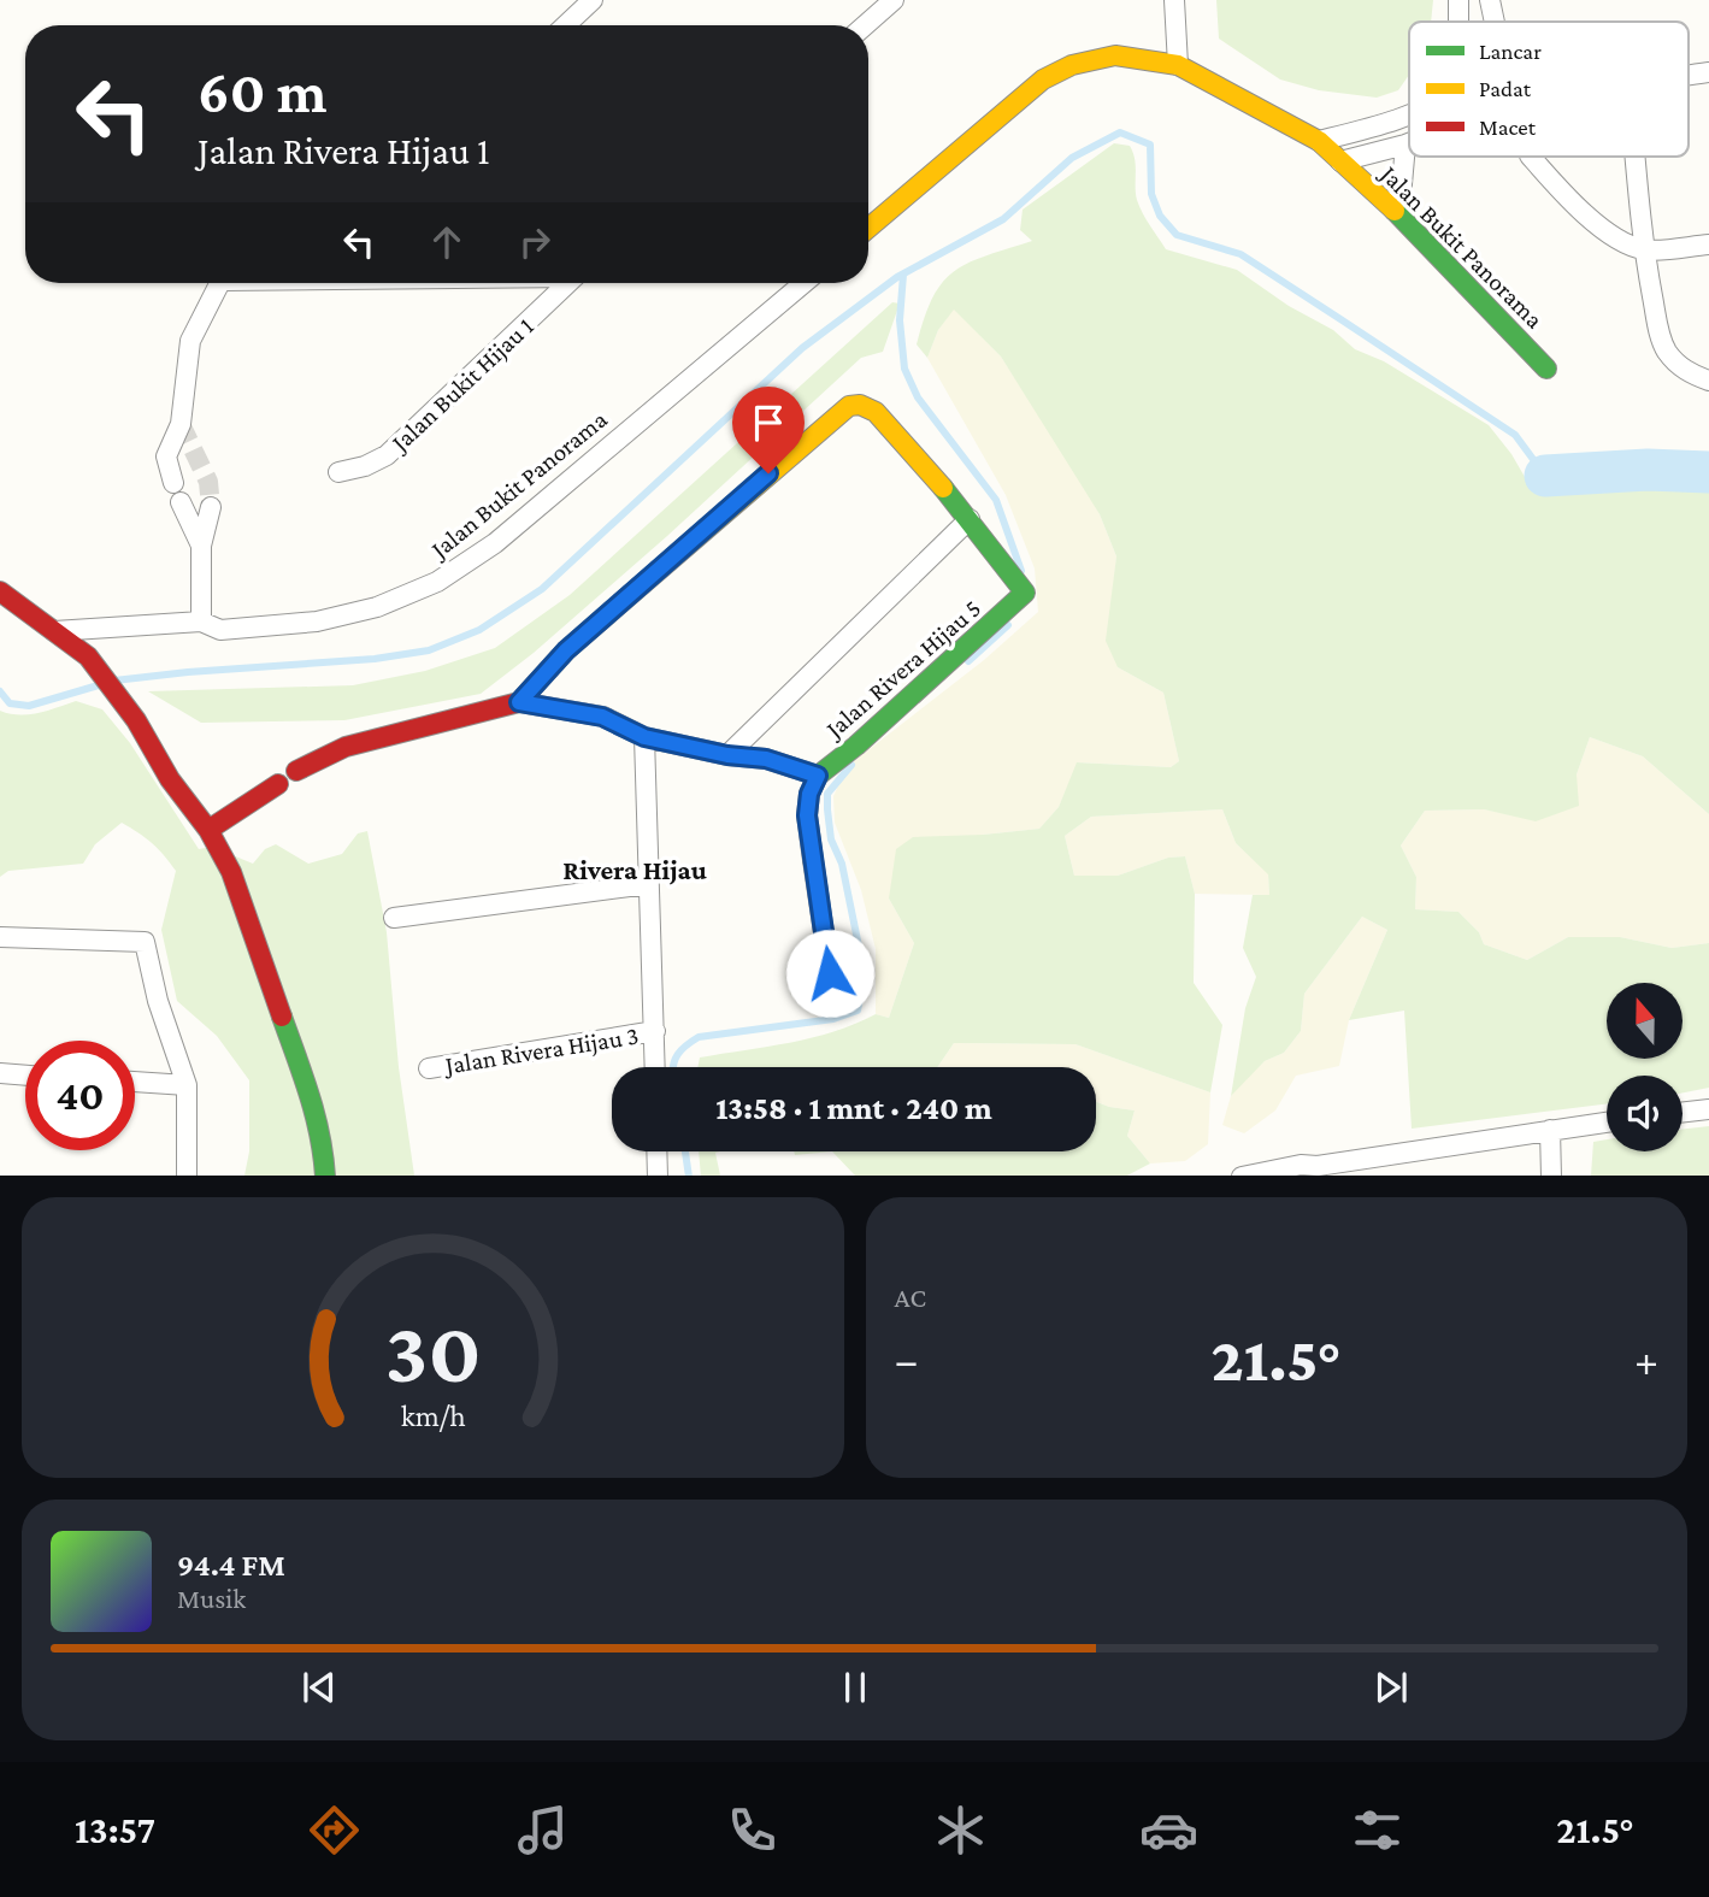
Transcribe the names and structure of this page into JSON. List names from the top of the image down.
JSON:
{
  "streets": {
    "street": [
      "Jalan Bukit Panorama",
      "Jalan Bukit Hijau 1",
      "Jalan Rivera Hijau 5",
      "Jalan Rivera Hijau 3"
    ]
  },
  "districts": ["Rivera Hijau"],
  "legend": ["Lancar", "Padat", "Macet"],
  "north": "top",
  "page": {
    "turn": ["60 m", "Jalan Rivera Hijau 1"],
    "limit": "40",
    "trip": "13:58 · 1 mnt · 240 m",
    "tile": "AC",
    "heat": ["−", "21.5°", "+"],
    "song": ["94.4 FM", "Musik"],
    "tabs": ["13:57", "21.5°"],
    "gauge": ["30", "km/h"]
  }
}
